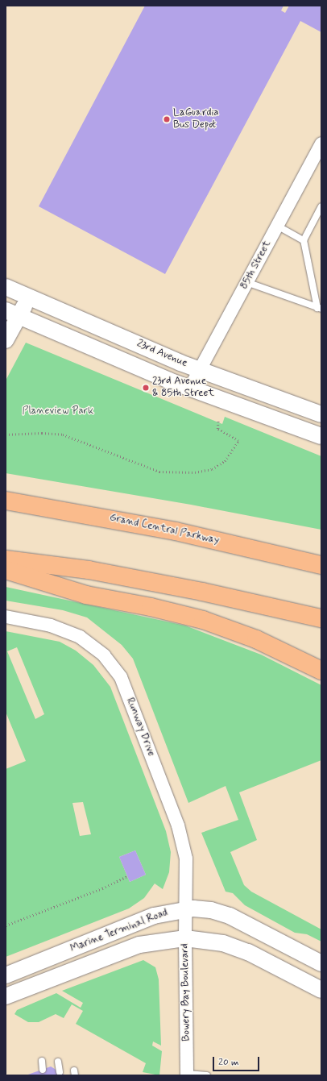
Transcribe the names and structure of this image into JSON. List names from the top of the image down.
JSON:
{
  "streets": {
    "highway": ["Grand Central Parkway"],
    "street": [
      "85th Street",
      "23rd Avenue",
      "Runway Drive",
      "Marine Terminal Road",
      "Bowery Bay Boulevard"
    ]
  },
  "crossings": [
    ["85th Street", "23rd Avenue"],
    ["Runway Drive", "Marine Terminal Road"],
    ["Runway Drive", "Bowery Bay Boulevard"],
    ["Marine Terminal Road", "Bowery Bay Boulevard"]
  ],
  "parks": ["Planeview Park"],
  "places": ["LaGuardia Bus Depot", "23rd Avenue & 85th Street"],
  "scale_bar": "20 m"
}
